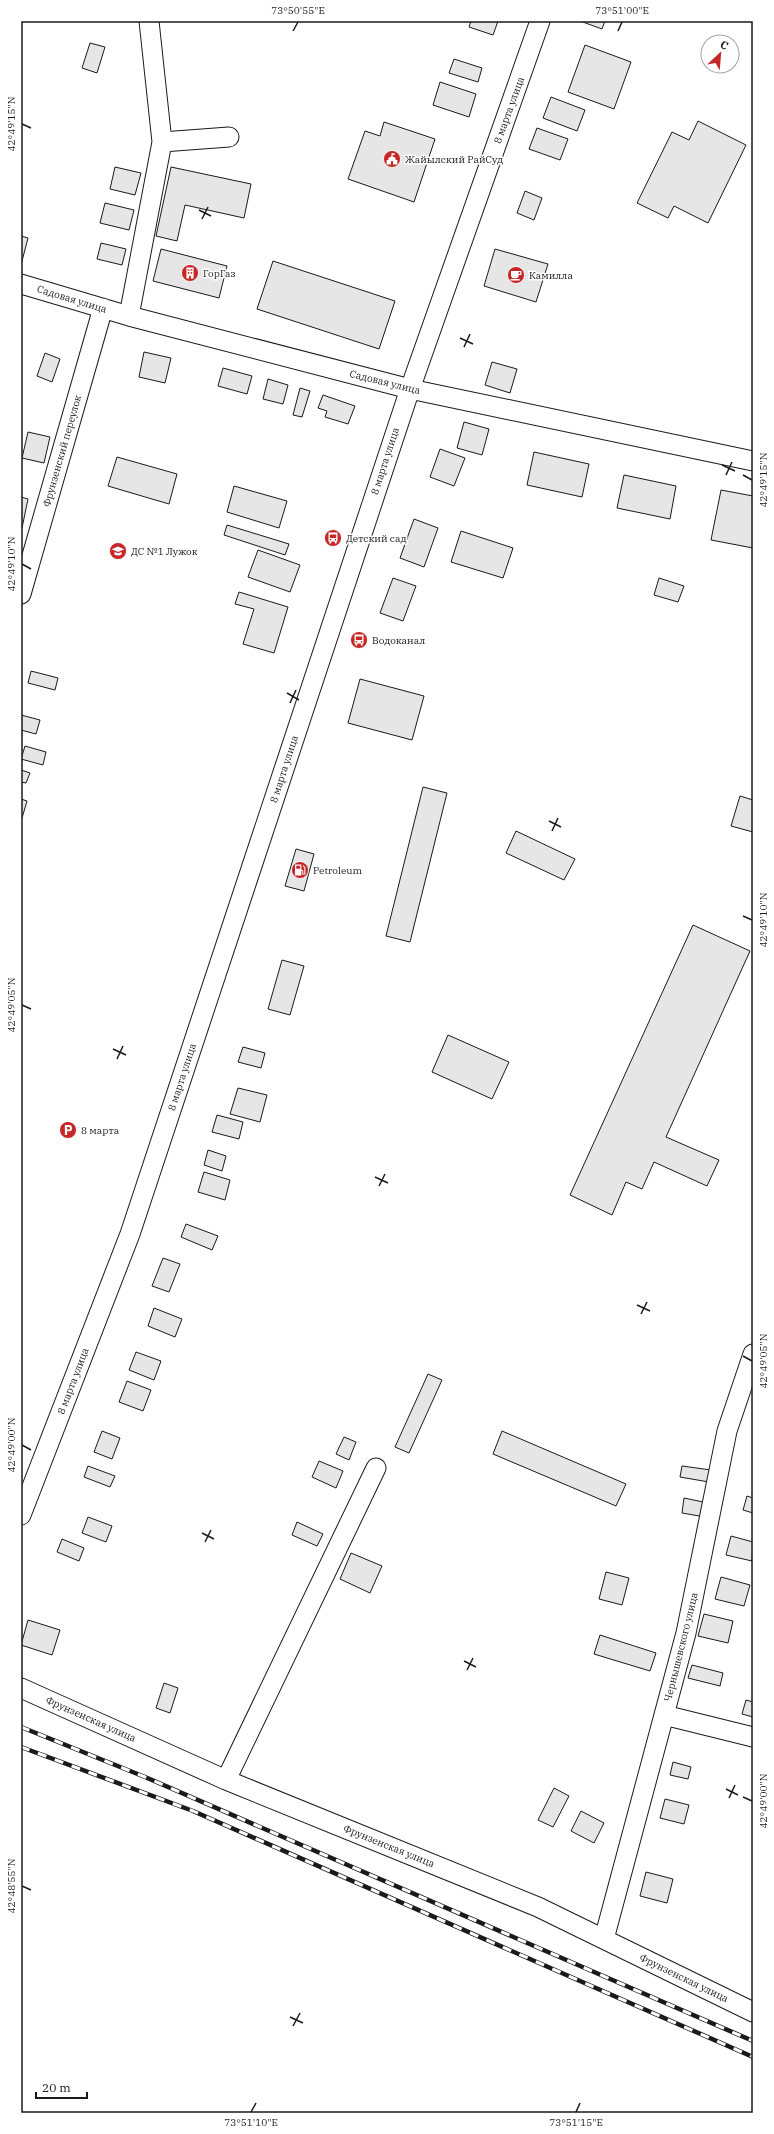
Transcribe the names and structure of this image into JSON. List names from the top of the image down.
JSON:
{
  "streets": {
    "street": [
      "8 марта улица",
      "Садовая улица",
      "Фрунзенский переулок",
      "Чернышевского улица",
      "Фрунзенская улица"
    ]
  },
  "crossings": [
    ["8 марта улица", "Садовая улица"],
    ["Садовая улица", "Фрунзенский переулок"],
    ["Чернышевского улица", "Фрунзенская улица"]
  ],
  "places": {
    "public building": ["Жайылский РайСуд"],
    "building": ["ГорГаз"],
    "cafe": ["Камилла"],
    "bus stop": ["Детский сад", "Водоканал"],
    "school or university": ["ДС №1 Лужок"],
    "fuel station": ["Petroleum"],
    "parking": ["8 марта"]
  },
  "scale_bar": "20 m",
  "north": "top right",
  "coordinates": [
    "73°50'55\"E",
    "73°51'00\"E",
    "42°49'15\"N",
    "42°49'10\"N",
    "42°49'05\"N",
    "42°49'00\"N",
    "42°48'55\"N",
    "73°51'10\"E",
    "73°51'15\"E"
  ]
}
